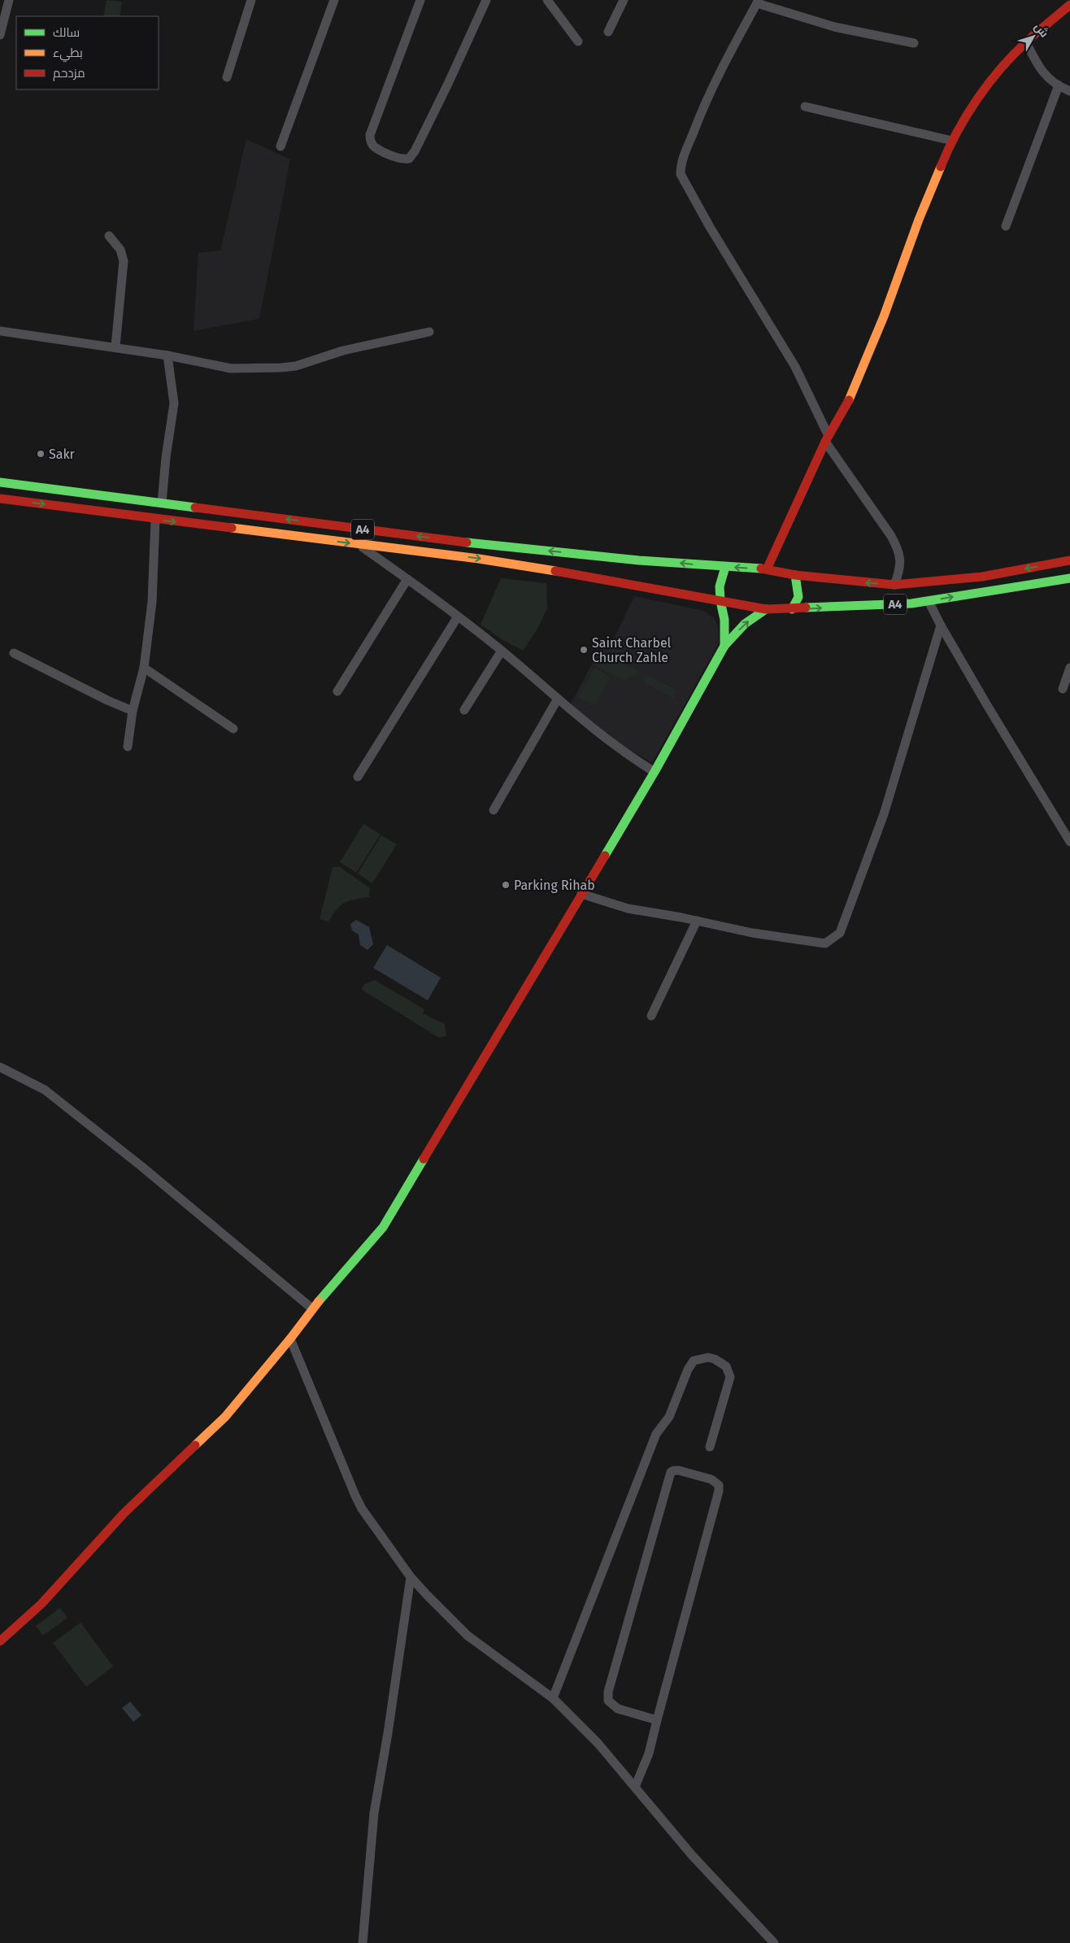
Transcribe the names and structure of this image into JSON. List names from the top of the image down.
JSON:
{
  "streets": {
    "main road": ["A4"]
  },
  "places": ["Sakr", "Saint Charbel Church Zahle", "Parking Rihab"],
  "legend": ["سالك", "بطيء", "مزدحم"],
  "north": "top right"
}
